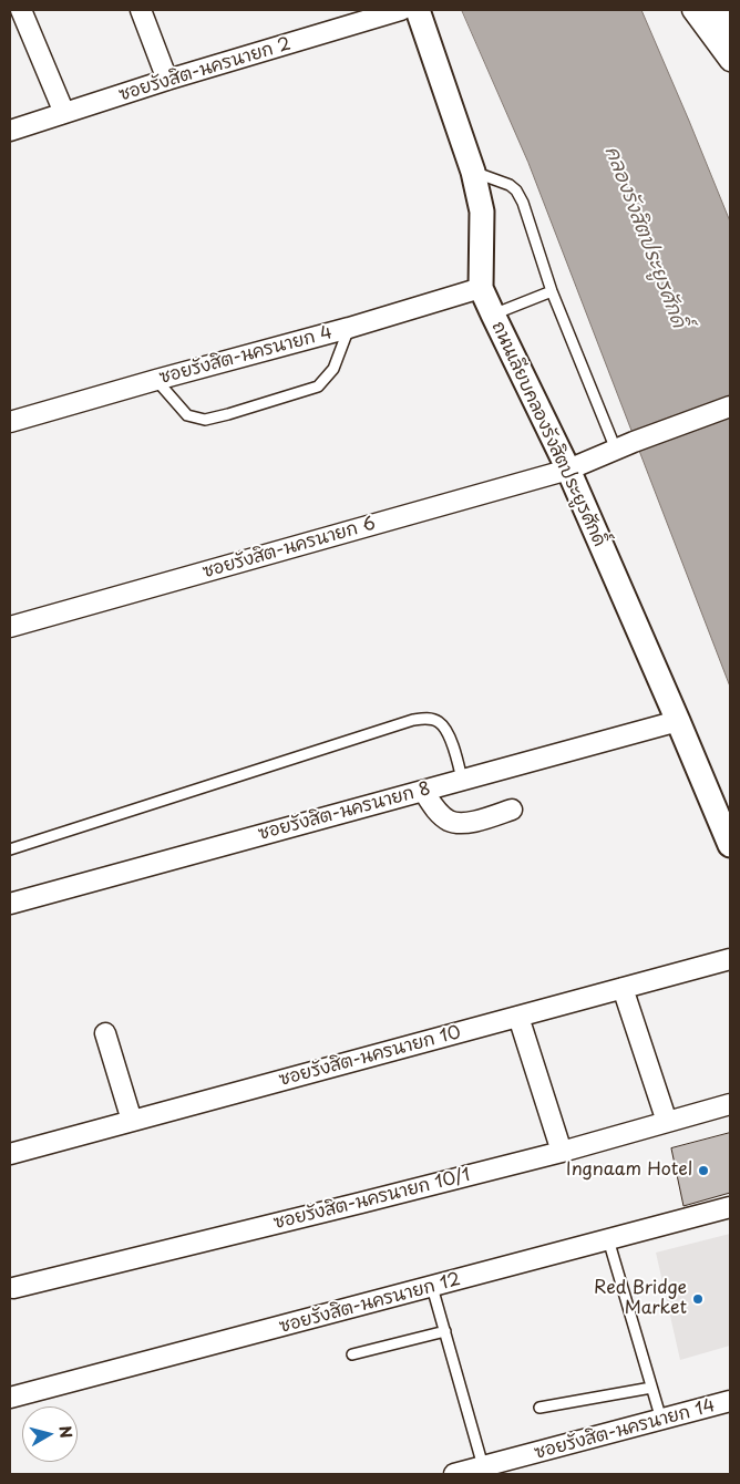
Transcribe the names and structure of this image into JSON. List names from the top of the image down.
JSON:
{
  "streets": {
    "street": [
      "ซอยรังสิต-นครนายก 2",
      "ซอยรังสิต-นครนายก 4",
      "ถนนเลียบคลองรังสิตประยูรศักดิ์",
      "ซอยรังสิต-นครนายก 6",
      "ซอยรังสิต-นครนายก 8",
      "ซอยรังสิต-นครนายก 10",
      "ซอยรังสิต-นครนายก 10/1",
      "ซอยรังสิต-นครนายก 12",
      "ซอยรังสิต-นครนายก 14"
    ]
  },
  "crossings": [
    ["ซอยรังสิต-นครนายก 4", "ถนนเลียบคลองรังสิตประยูรศักดิ์"],
    ["ถนนเลียบคลองรังสิตประยูรศักดิ์", "ซอยรังสิต-นครนายก 6"],
    ["ถนนเลียบคลองรังสิตประยูรศักดิ์", "ซอยรังสิต-นครนายก 8"]
  ],
  "water": ["คลองรังสิตประยูรศักดิ์"],
  "places": ["Ingnaam Hotel", "Red Bridge Market"],
  "north": "right"
}
